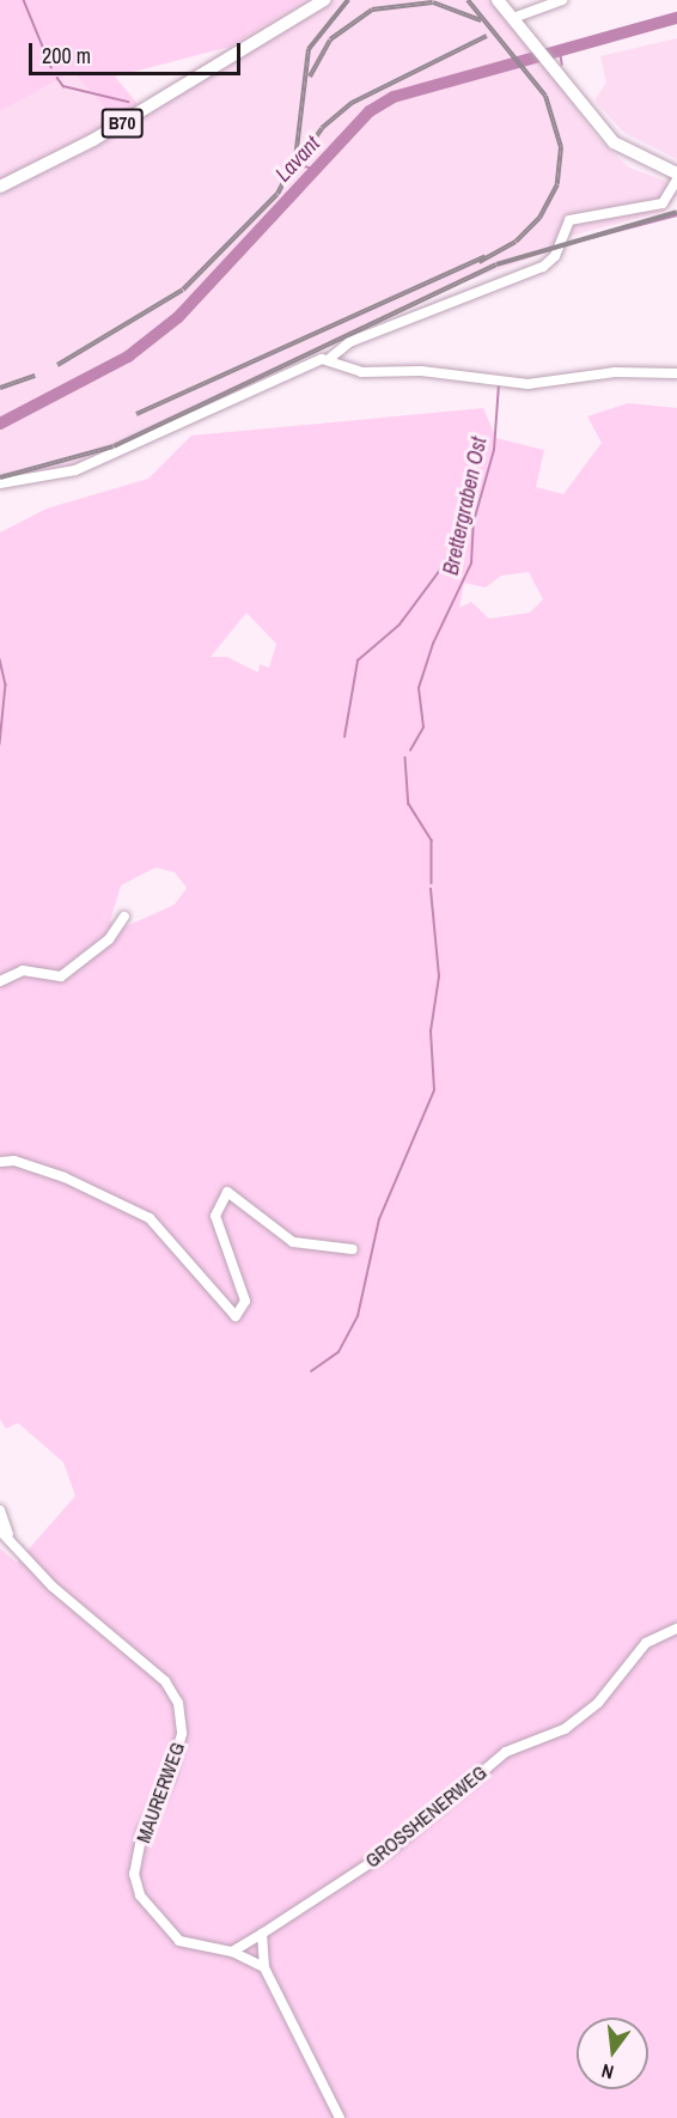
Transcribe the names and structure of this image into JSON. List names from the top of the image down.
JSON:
{
  "streets": {
    "main road": ["B70"],
    "street": ["MAURERWEG", "GROSSHENERWEG"]
  },
  "crossings": [
    ["MAURERWEG", "GROSSHENERWEG"]
  ],
  "water": ["Lavant", "Brettergraben Ost"],
  "scale_bar": "200 m",
  "north": "bottom"
}
